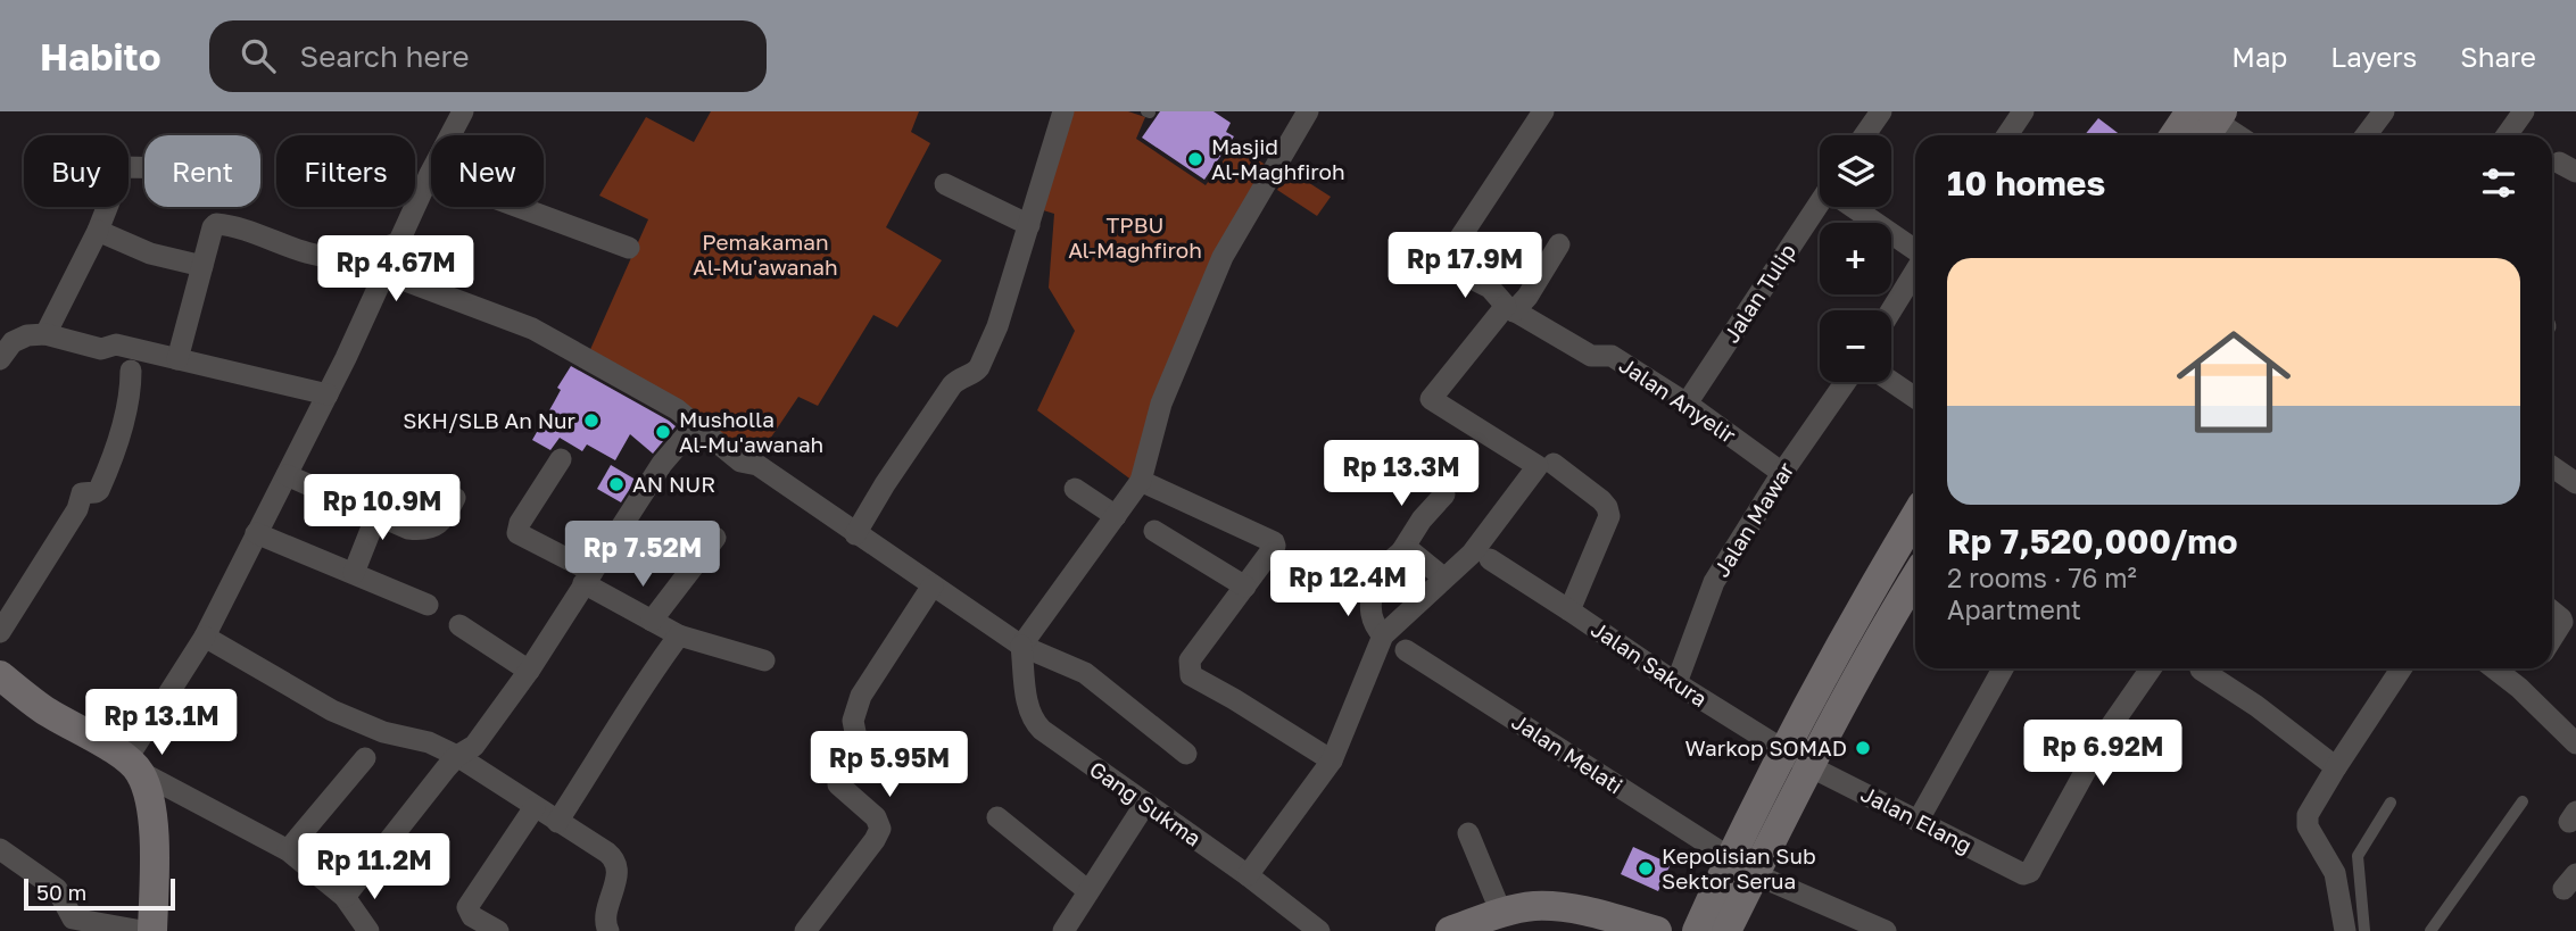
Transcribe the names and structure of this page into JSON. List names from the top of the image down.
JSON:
{
  "streets": {
    "street": [
      "Jalan Tulip",
      "Jalan Anyelir",
      "Jalan Mawar",
      "Jalan Sakura",
      "Jalan Melati",
      "Gang Sukma",
      "Jalan Elang"
    ]
  },
  "crossings": [
    ["Jalan Tulip", "Jalan Anyelir"],
    ["Jalan Anyelir", "Jalan Mawar"],
    ["Jalan Mawar", "Jalan Sakura"],
    ["Jalan Sakura", "Jalan Elang"]
  ],
  "parks": ["TPBU Al-Maghfiroh", "Pemakaman Al-Mu'awanah"],
  "places": [
    "Masjid Al-Maghfiroh",
    "SKH/SLB An Nur",
    "Musholla Al-Mu'awanah",
    "AN NUR",
    "Warkop SOMAD",
    "Kepolisian Sub Sektor Serua"
  ],
  "scale_bar": "50 m",
  "page": {
    "header": "Habito",
    "search": "Search here",
    "nav": ["Map", "Layers", "Share"],
    "map_buttons": ["+", "−"],
    "chip": [
      "Buy",
      "Rent",
      "Filters",
      "New"
    ],
    "heading": "10 homes",
    "list": [
      {
        "name": "Rp 7,520,000/mo",
        "note": "2 rooms · 76 m² · Apartment"
      }
    ],
    "price": [
      "Rp 17.9M",
      "Rp 4.67M",
      "Rp 13.3M",
      "Rp 10.9M",
      "Rp 7.52M",
      "Rp 12.4M",
      "Rp 13.1M",
      "Rp 6.92M",
      "Rp 5.95M",
      "Rp 11.2M"
    ],
    "scale": "50 m"
  }
}
